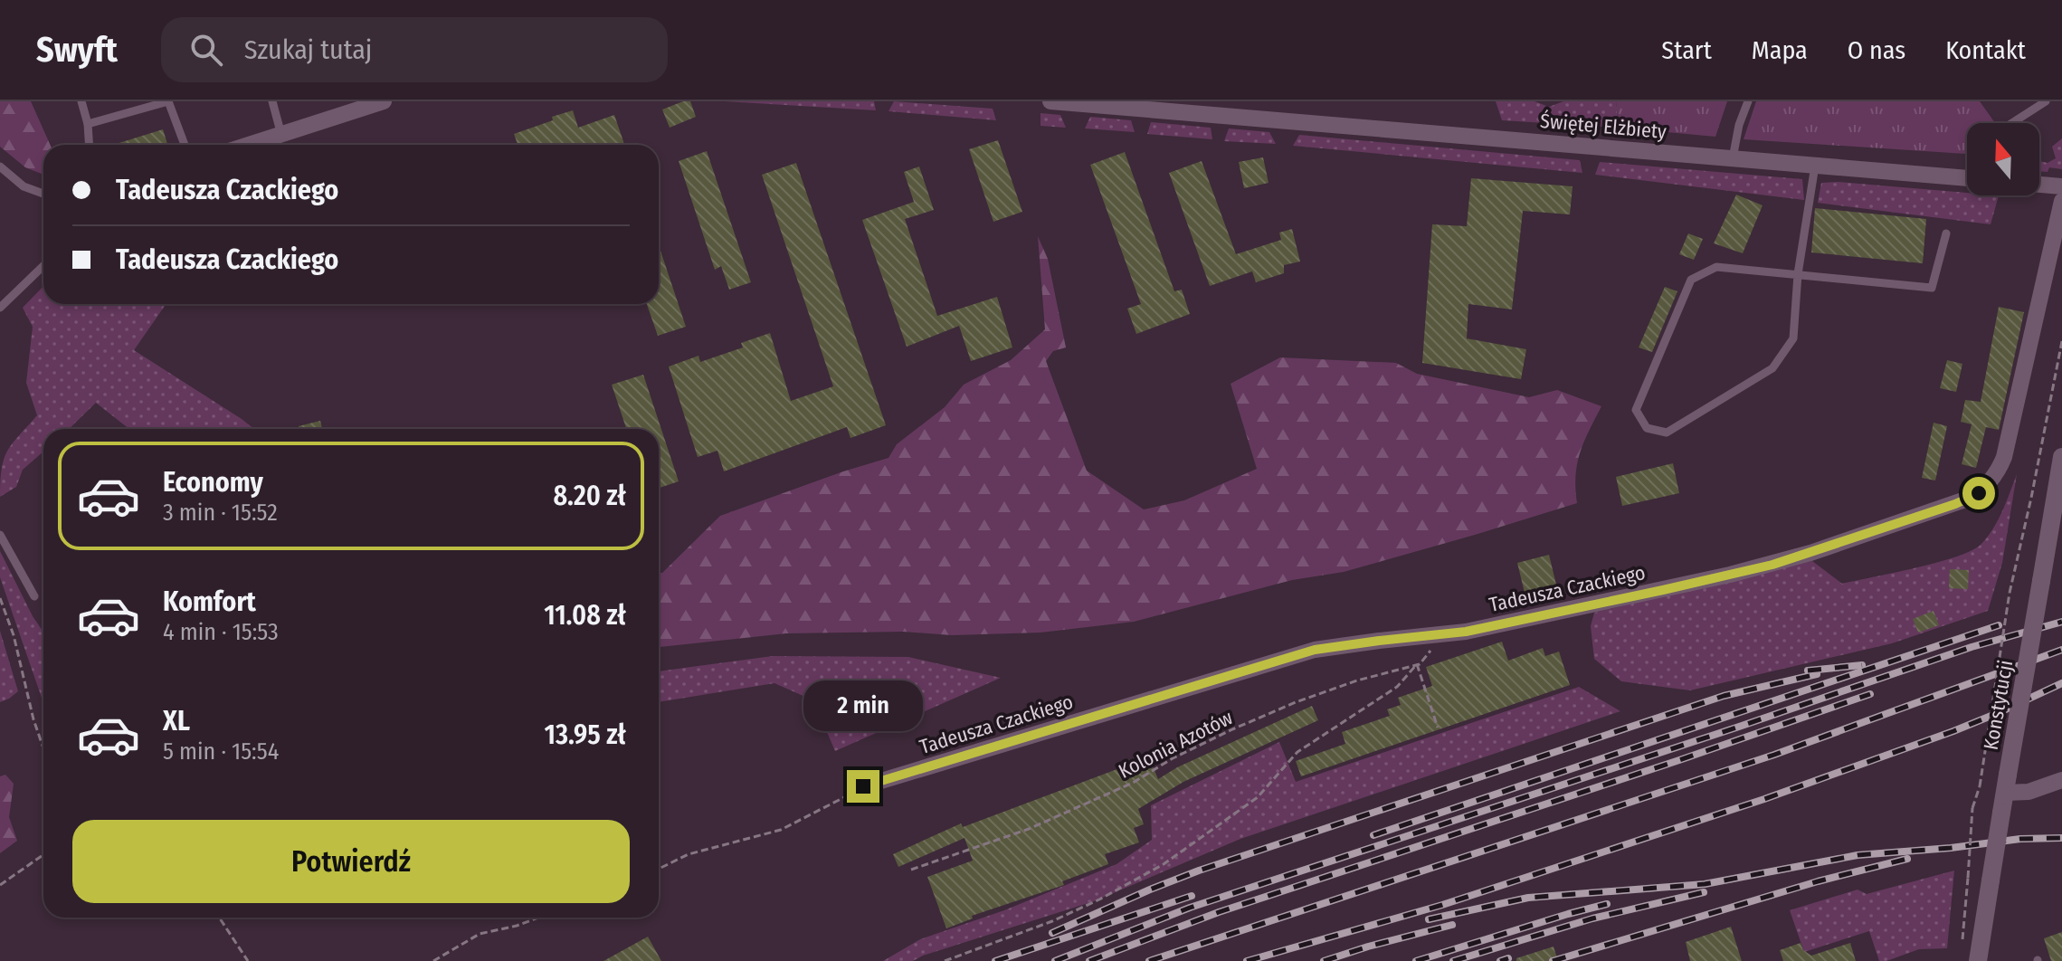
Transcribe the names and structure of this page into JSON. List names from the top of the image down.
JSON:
{
  "streets": {
    "street": ["Świętej Elżbiety", "Tadeusza Czackiego", "Konstytucji"],
    "path": ["Kolonia Azotów"]
  },
  "north": "top",
  "page": {
    "header": "Swyft",
    "search": "Szukaj tutaj",
    "nav": [
      "Start",
      "Mapa",
      "O nas",
      "Kontakt"
    ],
    "banner": ["Tadeusza Czackiego", "Tadeusza Czackiego"],
    "list": [
      {
        "name": "Economy",
        "note": "3 min · 15:52",
        "value": "8.20 zł"
      },
      {
        "name": "Komfort",
        "note": "4 min · 15:53",
        "value": "11.08 zł"
      },
      {
        "name": "XL",
        "note": "5 min · 15:54",
        "value": "13.95 zł"
      }
    ],
    "bubble": "2 min",
    "buttons": "Potwierdź"
  }
}
